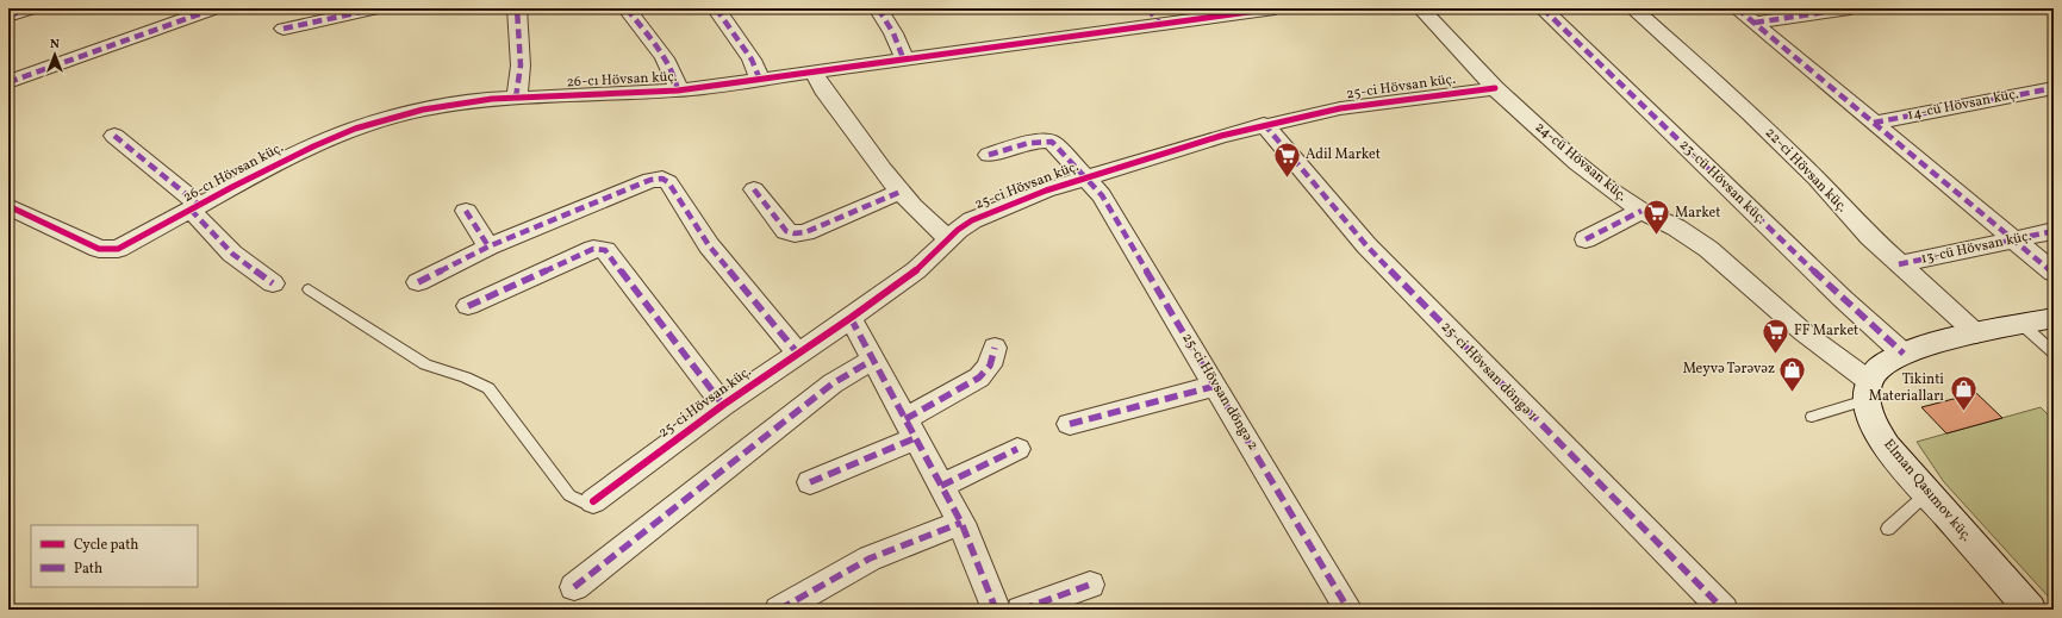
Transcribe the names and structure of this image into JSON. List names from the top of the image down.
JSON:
{
  "streets": {
    "main road": ["Elman Qasımov küç."],
    "street": [
      "26-cı Hövsan küç.",
      "25-ci Hövsan küç.",
      "14-cü Hövsan küç.",
      "24-cü Hövsan küç.",
      "22-ci Hövsan küç.",
      "23-cü Hövsan küç.",
      "13-cü Hövsan küç.",
      "25-ci Hövsan döngə 1",
      "25-ci Hövsan döngə 2"
    ]
  },
  "crossings": [
    ["25-ci Hövsan küç.", "24-cü Hövsan küç."],
    ["25-ci Hövsan küç.", "25-ci Hövsan döngə 1"],
    ["25-ci Hövsan küç.", "25-ci Hövsan döngə 2"],
    ["24-cü Hövsan küç.", "Elman Qasımov küç."],
    ["22-ci Hövsan küç.", "13-cü Hövsan küç."]
  ],
  "places": {
    "supermarket": ["Adil Market", "Market", "FF Market"],
    "shop": ["Meyvə Tərəvəz", "Tikinti Materialları"]
  },
  "legend": ["Cycle path", "Path"],
  "north": "top"
}
